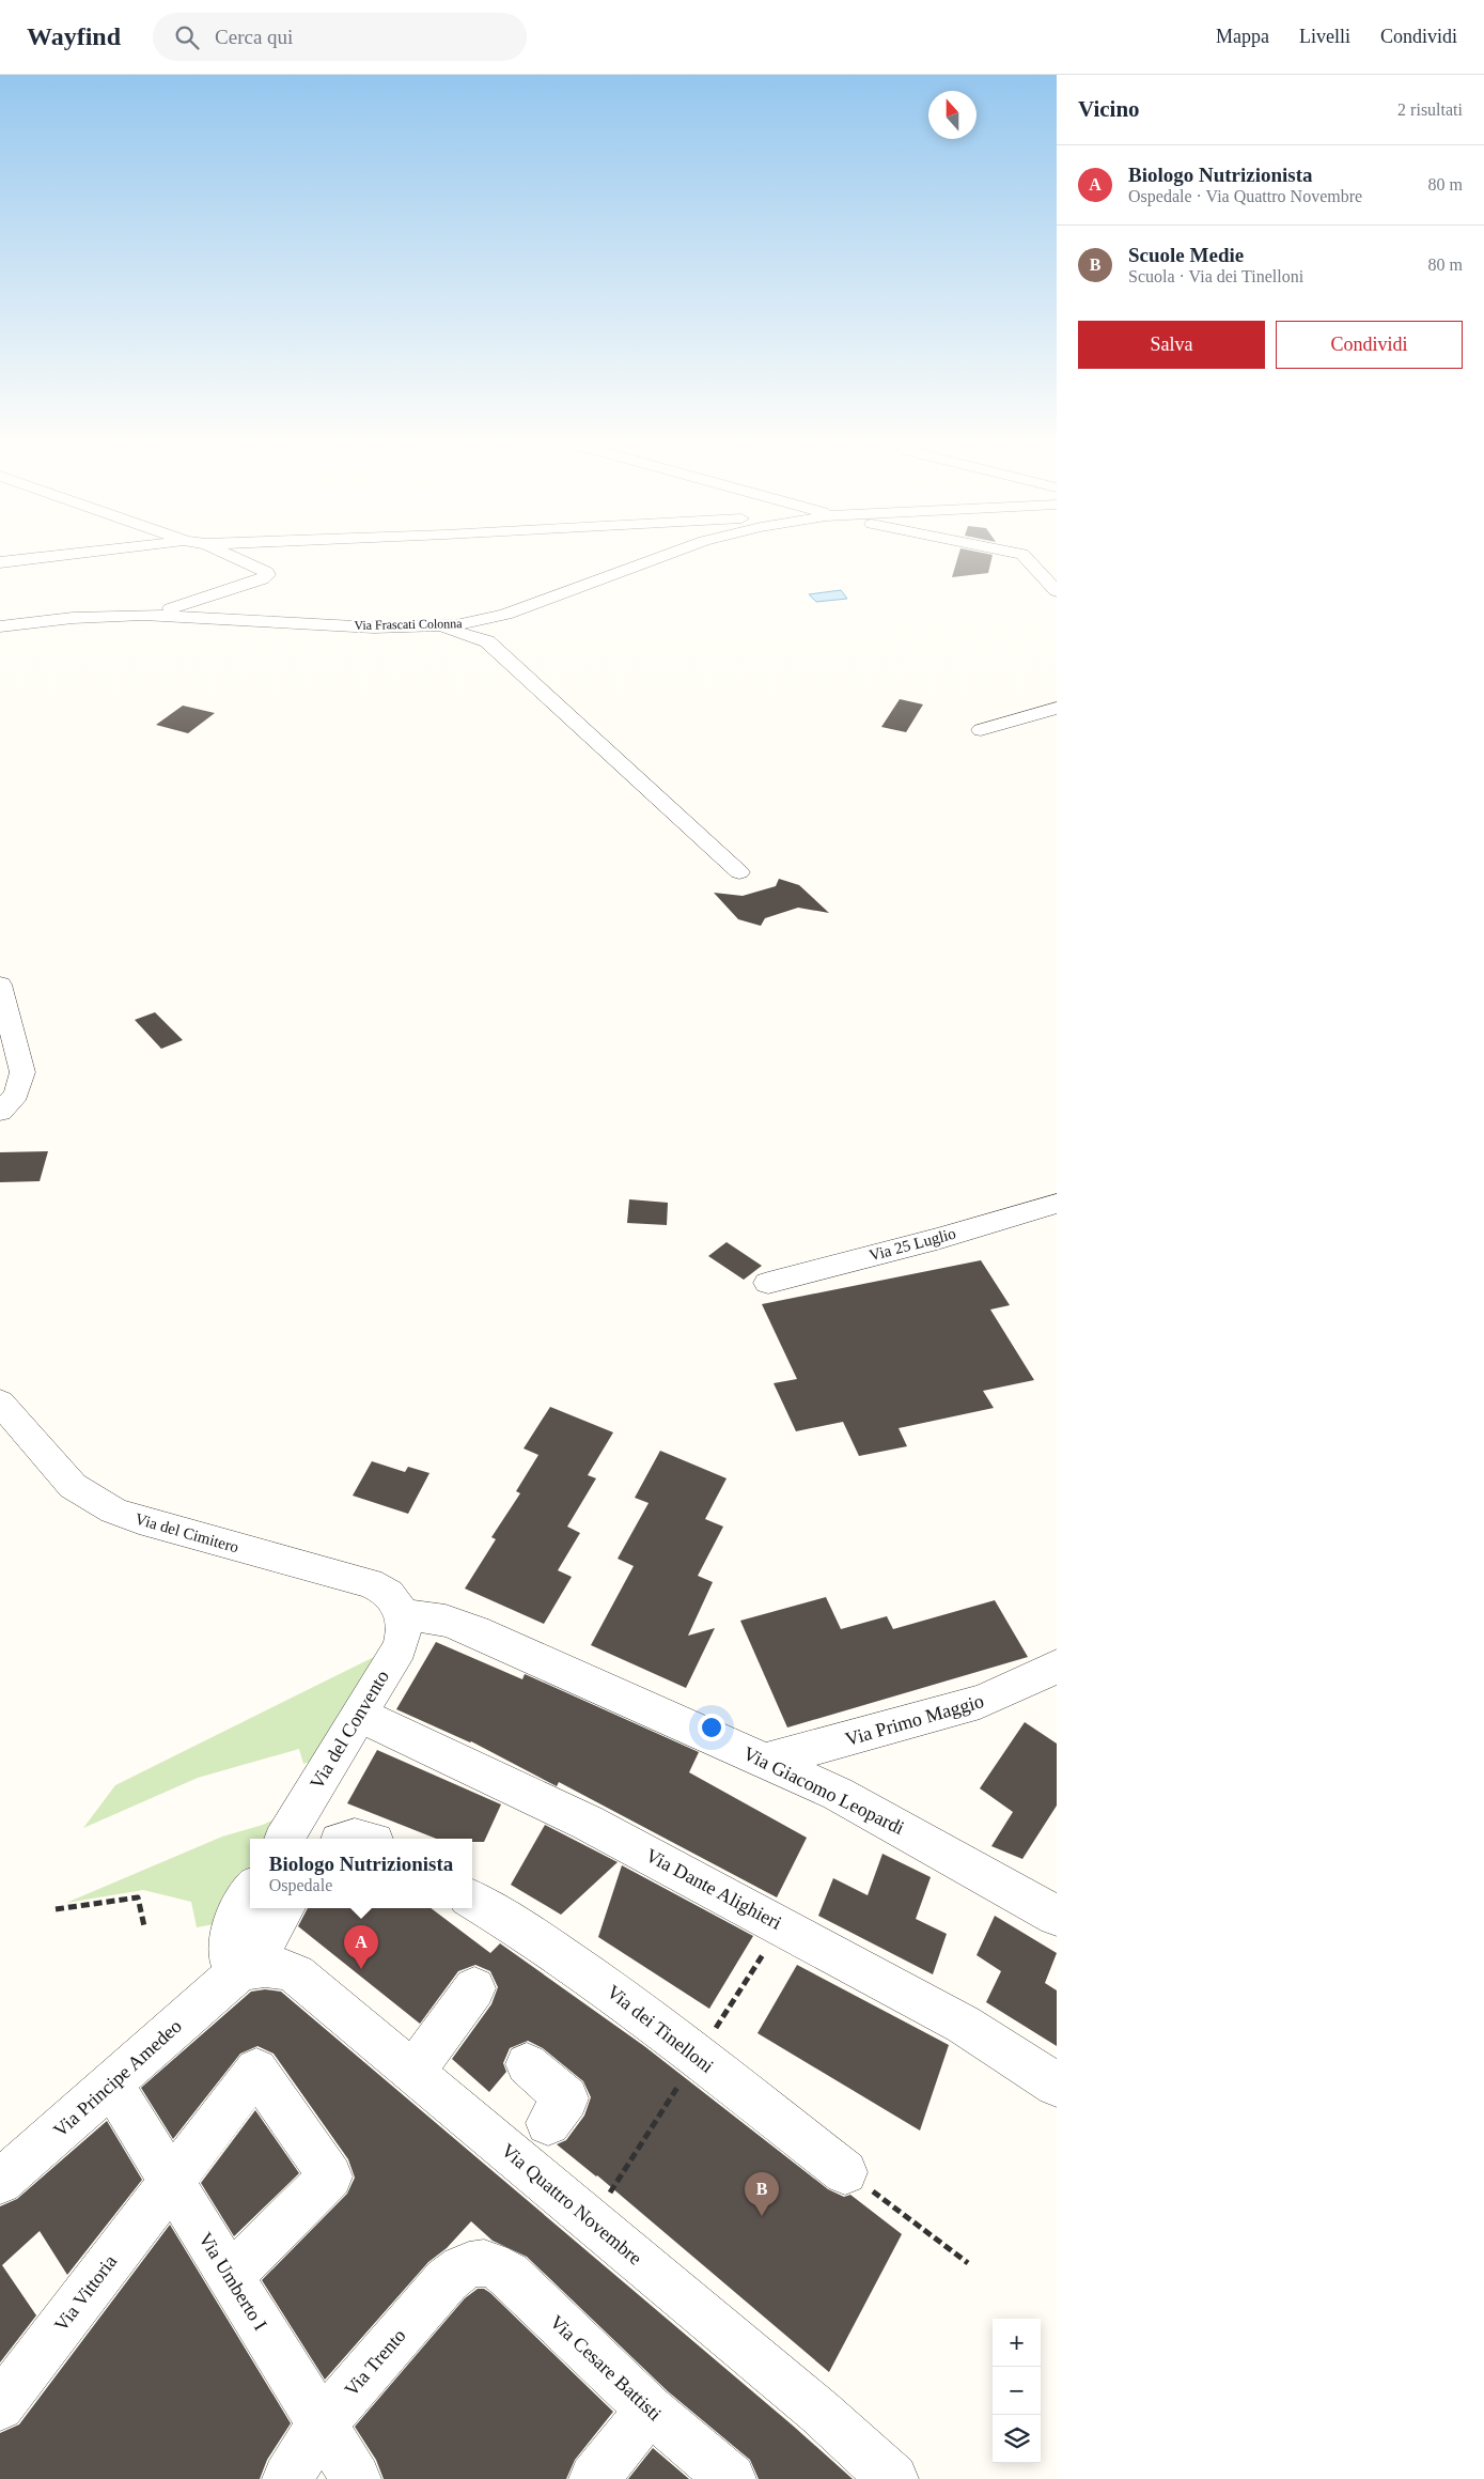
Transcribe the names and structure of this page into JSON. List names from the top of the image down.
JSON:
{
  "streets": {
    "street": [
      "Via Frascati Colonna",
      "Via 25 Luglio",
      "Via del Cimitero",
      "Via Primo Maggio",
      "Via del Convento",
      "Via Giacomo Leopardi",
      "Via Dante Alighieri",
      "Via dei Tinelloni",
      "Via Principe Amedeo",
      "Via Quattro Novembre",
      "Via Umberto I",
      "Via Vittoria",
      "Via Trento",
      "Via Cesare Battisti"
    ]
  },
  "crossings": [
    ["Via del Cimitero", "Via del Convento"],
    ["Via del Cimitero", "Via Giacomo Leopardi"],
    ["Via Primo Maggio", "Via Giacomo Leopardi"],
    ["Via del Convento", "Via Giacomo Leopardi"],
    ["Via del Convento", "Via Dante Alighieri"],
    ["Via Principe Amedeo", "Via Quattro Novembre"],
    ["Via Principe Amedeo", "Via Umberto I"],
    ["Via Umberto I", "Via Vittoria"],
    ["Via Umberto I", "Via Trento"],
    ["Via Trento", "Via Cesare Battisti"]
  ],
  "north": "top",
  "page": {
    "header": "Wayfind",
    "search": "Cerca qui",
    "nav": ["Mappa", "Livelli", "Condividi"],
    "heading": ["Vicino", "2 risultati"],
    "list": [
      {
        "mark": "A",
        "name": "Biologo Nutrizionista",
        "note": "Ospedale · Via Quattro Novembre",
        "value": "80 m"
      },
      {
        "mark": "B",
        "name": "Scuole Medie",
        "note": "Scuola · Via dei Tinelloni",
        "value": "80 m"
      }
    ],
    "buttons": ["Salva", "Condividi"],
    "popup": ["Biologo Nutrizionista", "Ospedale"],
    "pins": ["A", "B"],
    "map_buttons": ["+", "−"]
  }
}
